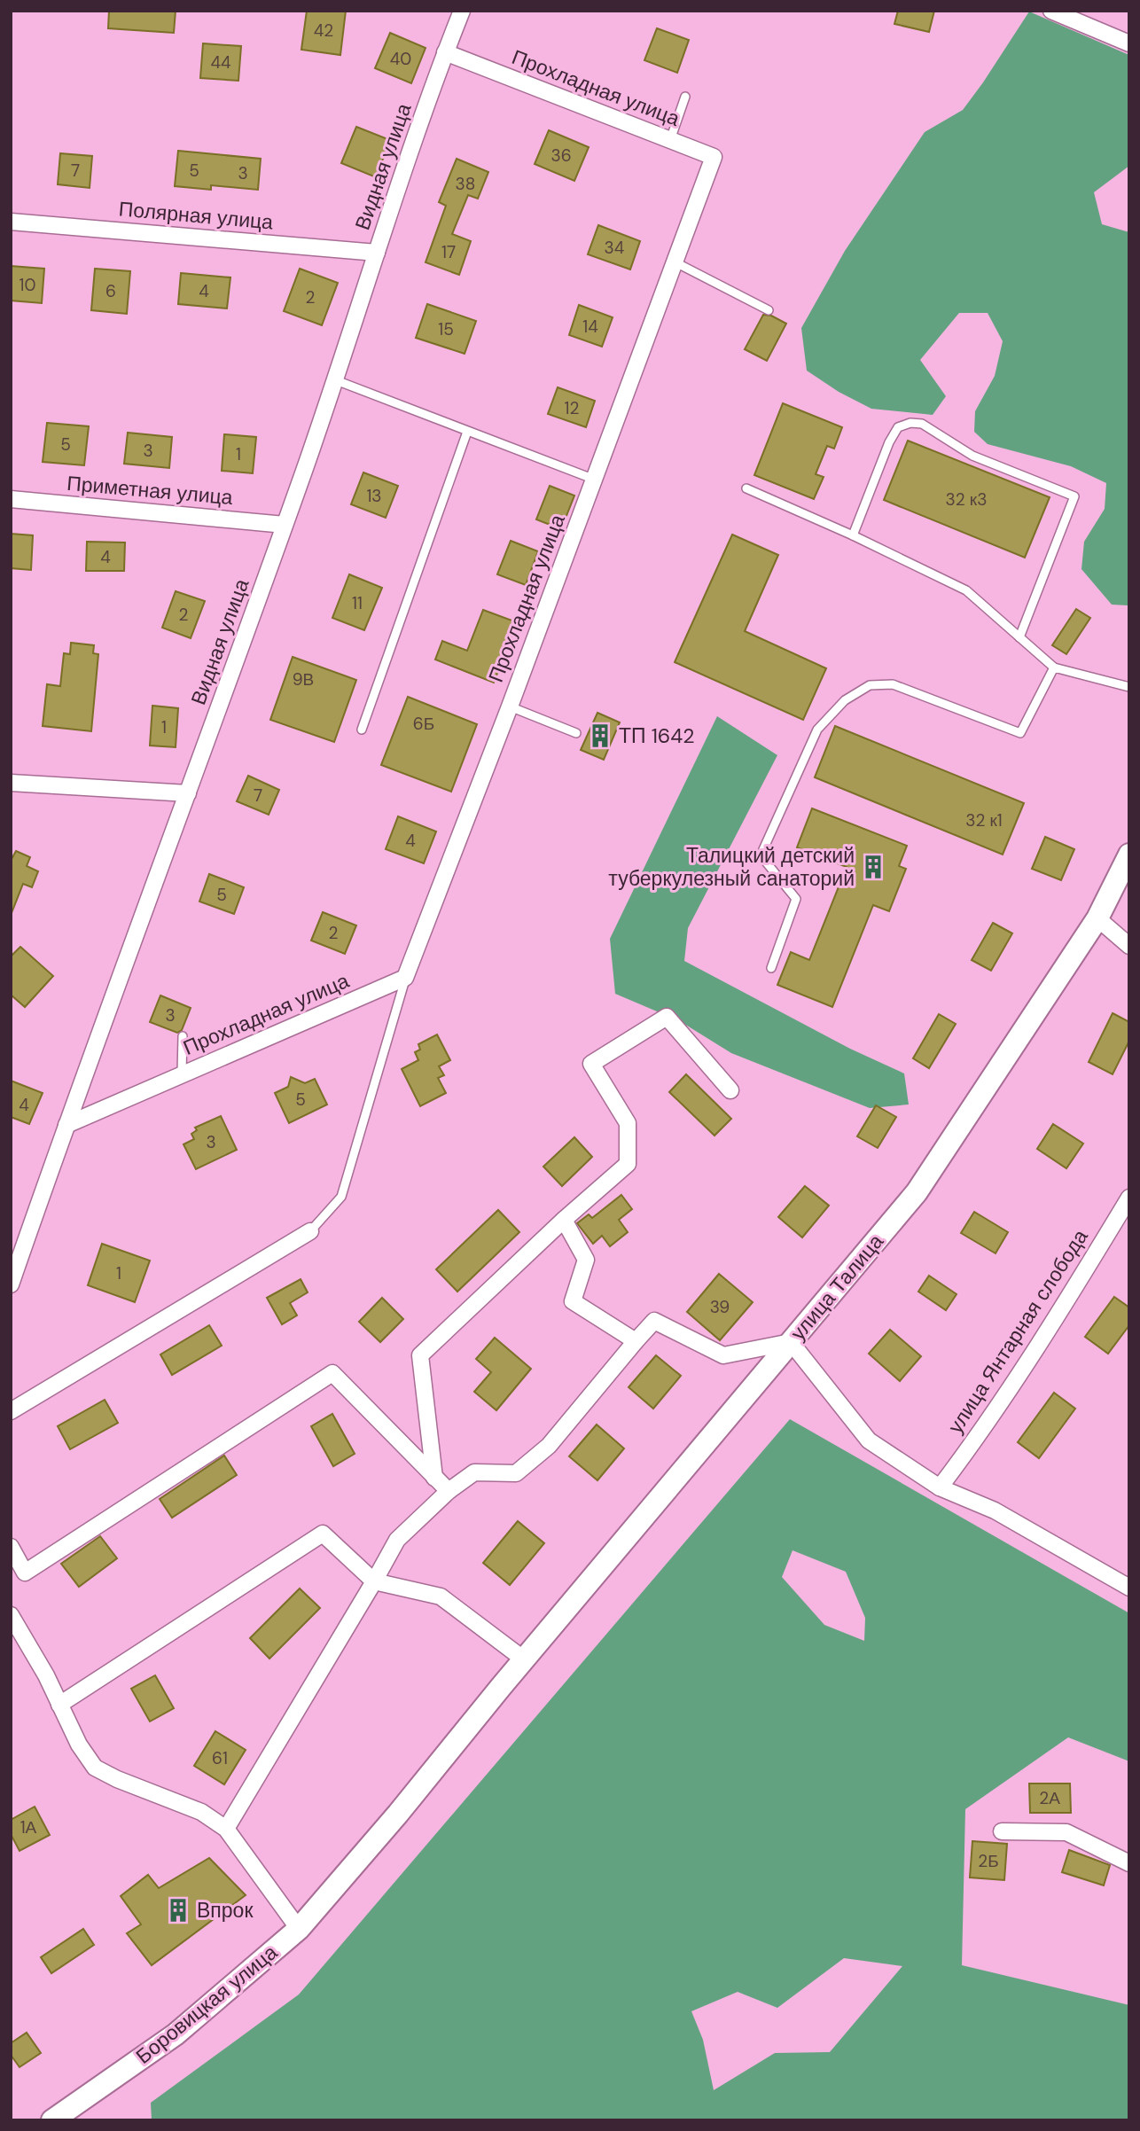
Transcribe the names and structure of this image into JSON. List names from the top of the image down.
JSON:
{
  "streets": {
    "street": [
      "Прохладная улица",
      "Видная улица",
      "Полярная улица",
      "Приметная улица",
      "улица Талица",
      "улица Янтарная слобода",
      "Боровицкая улица"
    ]
  },
  "crossings": [
    ["Прохладная улица", "Видная улица"],
    ["Видная улица", "Полярная улица"],
    ["Видная улица", "Приметная улица"],
    ["улица Талица", "Боровицкая улица"]
  ],
  "places": {
    "building": ["ТП 1642", "Талицкий детский туберкулезный санаторий", "Впрок"]
  },
  "house_numbers": [
    "42",
    "40",
    "44",
    "36",
    "7",
    "5",
    "3",
    "38",
    "34",
    "17",
    "10",
    "6",
    "4",
    "2",
    "14",
    "15",
    "12",
    "5",
    "3",
    "1",
    "13",
    "32 к3",
    "4",
    "11",
    "2",
    "9В",
    "6Б",
    "1",
    "7",
    "32 к1",
    "4",
    "5",
    "2",
    "3",
    "5",
    "4",
    "3",
    "1",
    "39",
    "61",
    "2А",
    "1А",
    "2Б"
  ]
}
